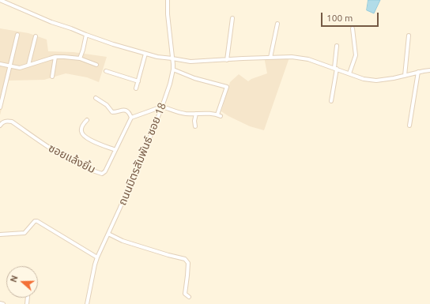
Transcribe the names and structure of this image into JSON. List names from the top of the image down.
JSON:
{
  "streets": {
    "street": ["ถนนมิตรสัมพันธ์ ซอย 18", "ซอยแล้งยิ้ม"]
  },
  "scale_bar": "100 m",
  "north": "left"
}
